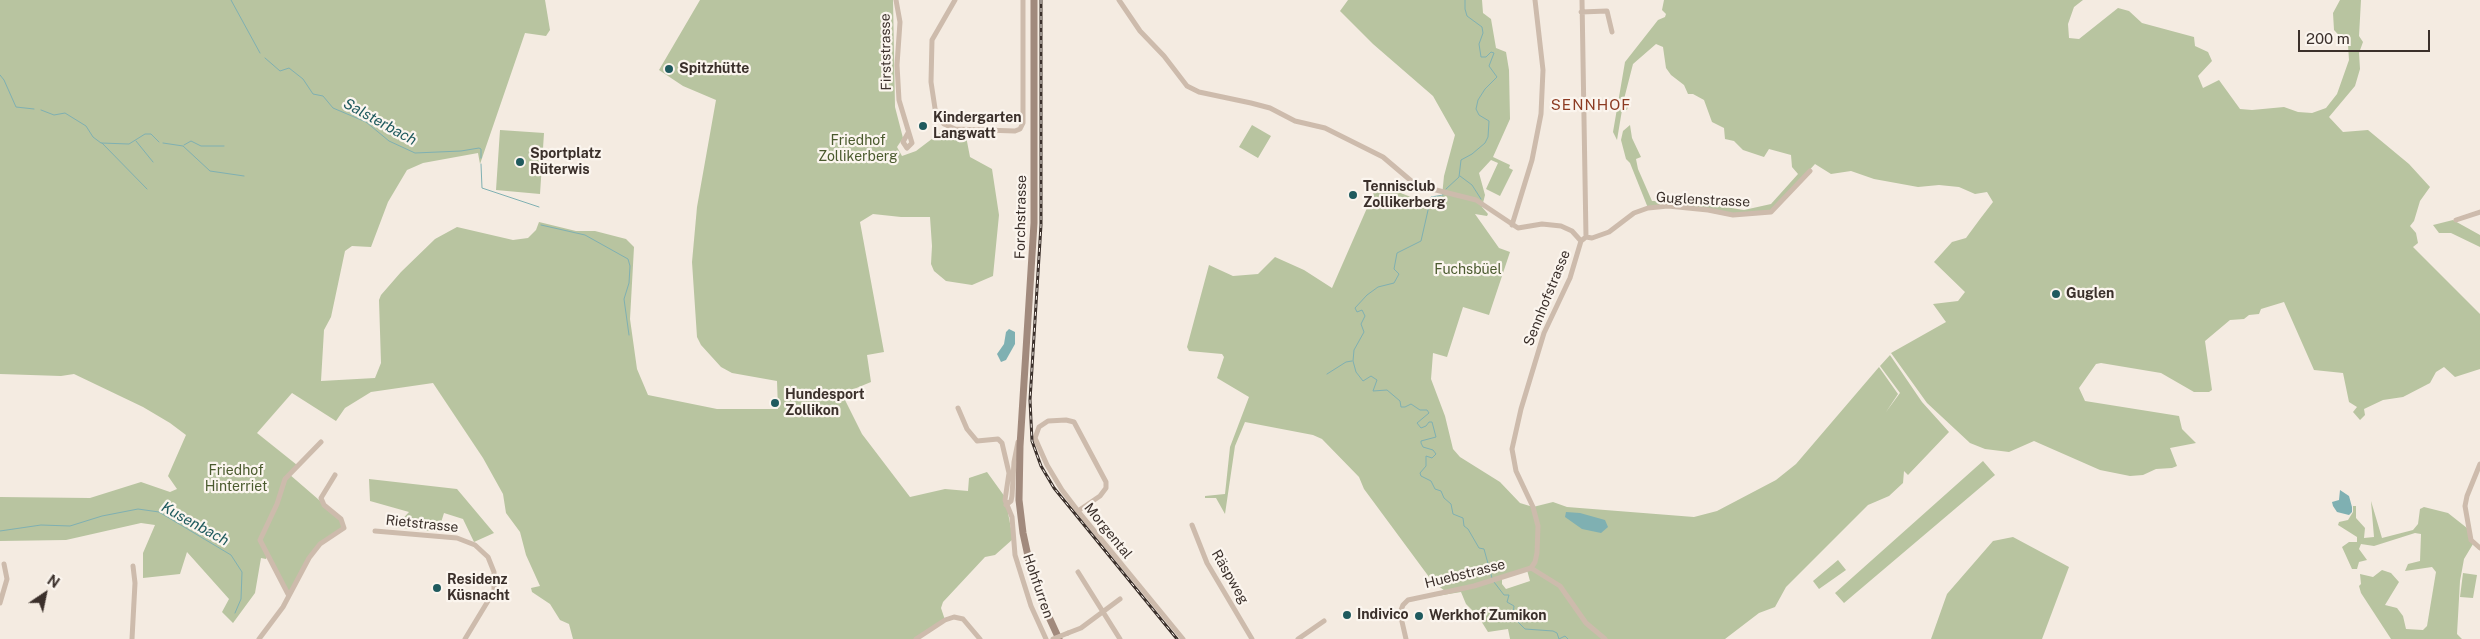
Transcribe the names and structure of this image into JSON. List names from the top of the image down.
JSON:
{
  "streets": {
    "main road": ["Forchstrasse"],
    "street": [
      "Firststrasse",
      "Guglenstrasse",
      "Sennhofstrasse",
      "Rietstrasse",
      "Morgental",
      "Huebstrasse",
      "Räspweg",
      "Hohfurren"
    ]
  },
  "crossings": [
    ["Guglenstrasse", "Sennhofstrasse"],
    ["Forchstrasse", "Hohfurren"],
    ["Sennhofstrasse", "Huebstrasse"]
  ],
  "districts": ["SENNHOF"],
  "water": ["Salsterbach", "Kusenbach"],
  "parks": ["Friedhof Zollikerberg", "Fuchsbüel", "Friedhof Hinterriet"],
  "places": [
    "Spitzhütte",
    "Kindergarten Langwatt",
    "Sportplatz Rüterwis",
    "Tennisclub Zollikerberg",
    "Guglen",
    "Hundesport Zollikon",
    "Residenz Küsnacht",
    "Indivico",
    "Werkhof Zumikon"
  ],
  "scale_bar": "200 m",
  "north": "top right"
}
